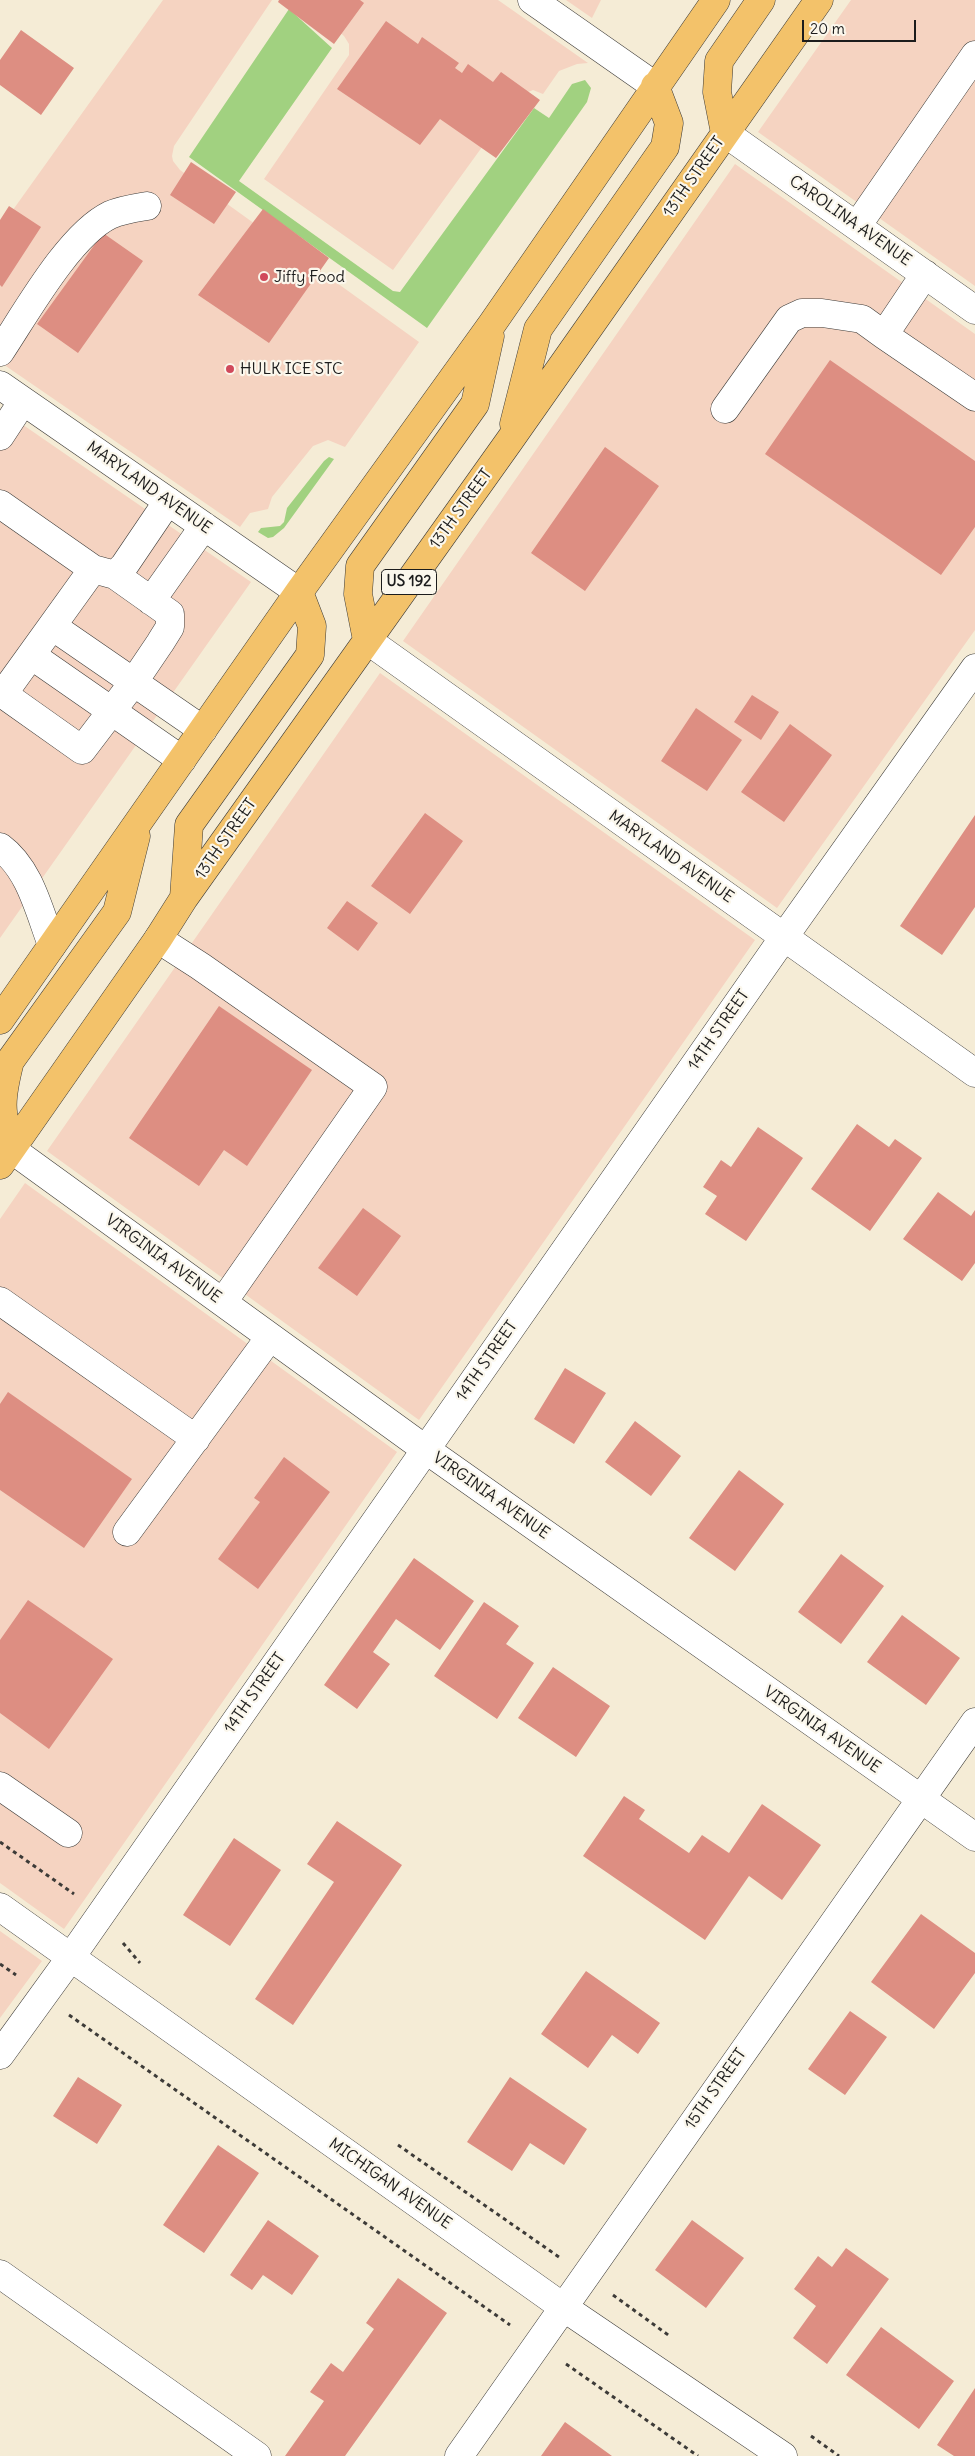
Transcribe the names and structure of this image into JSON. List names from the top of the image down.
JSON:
{
  "streets": {
    "highway": ["13TH STREET", "US 192"],
    "street": [
      "CAROLINA AVENUE",
      "MARYLAND AVENUE",
      "14TH STREET",
      "VIRGINIA AVENUE",
      "15TH STREET",
      "MICHIGAN AVENUE"
    ]
  },
  "crossings": [
    ["13TH STREET", "CAROLINA AVENUE"],
    ["13TH STREET", "MARYLAND AVENUE"],
    ["13TH STREET", "VIRGINIA AVENUE"],
    ["MARYLAND AVENUE", "14TH STREET"],
    ["14TH STREET", "VIRGINIA AVENUE"],
    ["14TH STREET", "MICHIGAN AVENUE"],
    ["VIRGINIA AVENUE", "15TH STREET"],
    ["15TH STREET", "MICHIGAN AVENUE"]
  ],
  "places": ["Jiffy Food", "HULK ICE STC"],
  "scale_bar": "20 m"
}
